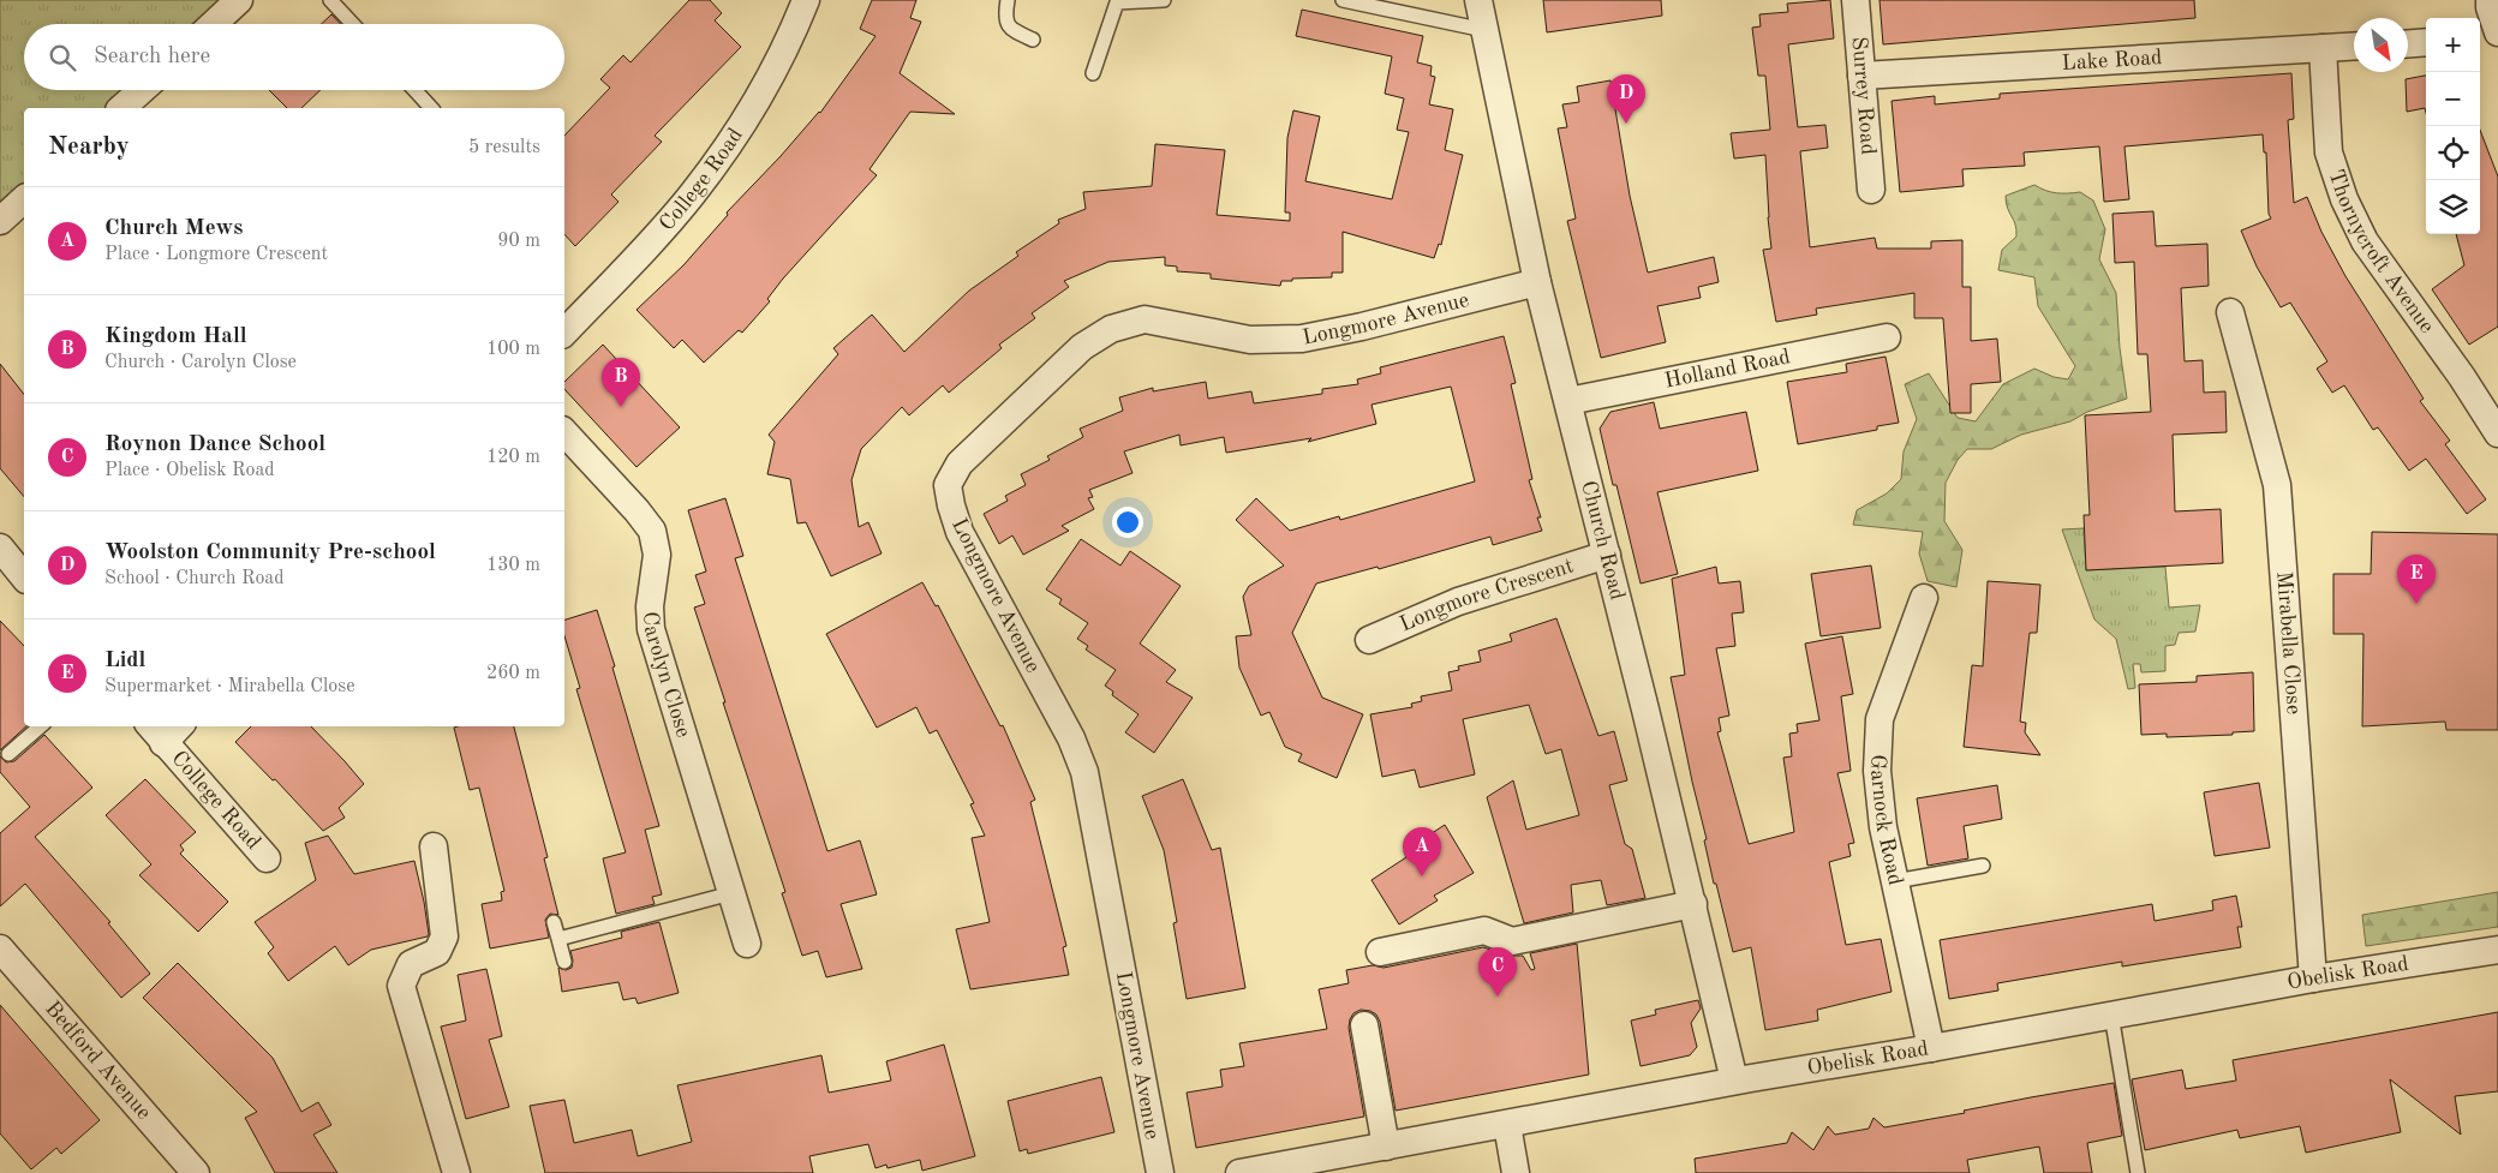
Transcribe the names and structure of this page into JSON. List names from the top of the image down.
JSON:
{
  "streets": {
    "street": [
      "Lake Road",
      "Surrey Road",
      "College Road",
      "Thornycroft Avenue",
      "Longmore Avenue",
      "Holland Road",
      "Church Road",
      "Longmore Crescent",
      "Mirabella Close",
      "Carolyn Close",
      "Garnock Road",
      "Obelisk Road",
      "Bedford Avenue"
    ]
  },
  "crossings": [
    ["Lake Road", "Surrey Road"],
    ["Lake Road", "Thornycroft Avenue"],
    ["Longmore Avenue", "Church Road"],
    ["Holland Road", "Church Road"],
    ["Church Road", "Longmore Crescent"],
    ["Church Road", "Obelisk Road"],
    ["Mirabella Close", "Obelisk Road"],
    ["Garnock Road", "Obelisk Road"]
  ],
  "north": "bottom right",
  "page": {
    "map_buttons": ["+", "−"],
    "search": "Search here",
    "pins": [
      "D",
      "B",
      "E",
      "A",
      "C"
    ],
    "heading": ["Nearby", "5 results"],
    "list": [
      {
        "mark": "A",
        "name": "Church Mews",
        "note": "Place · Longmore Crescent",
        "value": "90 m"
      },
      {
        "mark": "B",
        "name": "Kingdom Hall",
        "note": "Church · Carolyn Close",
        "value": "100 m"
      },
      {
        "mark": "C",
        "name": "Roynon Dance School",
        "note": "Place · Obelisk Road",
        "value": "120 m"
      },
      {
        "mark": "D",
        "name": "Woolston Community Pre-school",
        "note": "School · Church Road",
        "value": "130 m"
      },
      {
        "mark": "E",
        "name": "Lidl",
        "note": "Supermarket · Mirabella Close",
        "value": "260 m"
      }
    ]
  }
}
